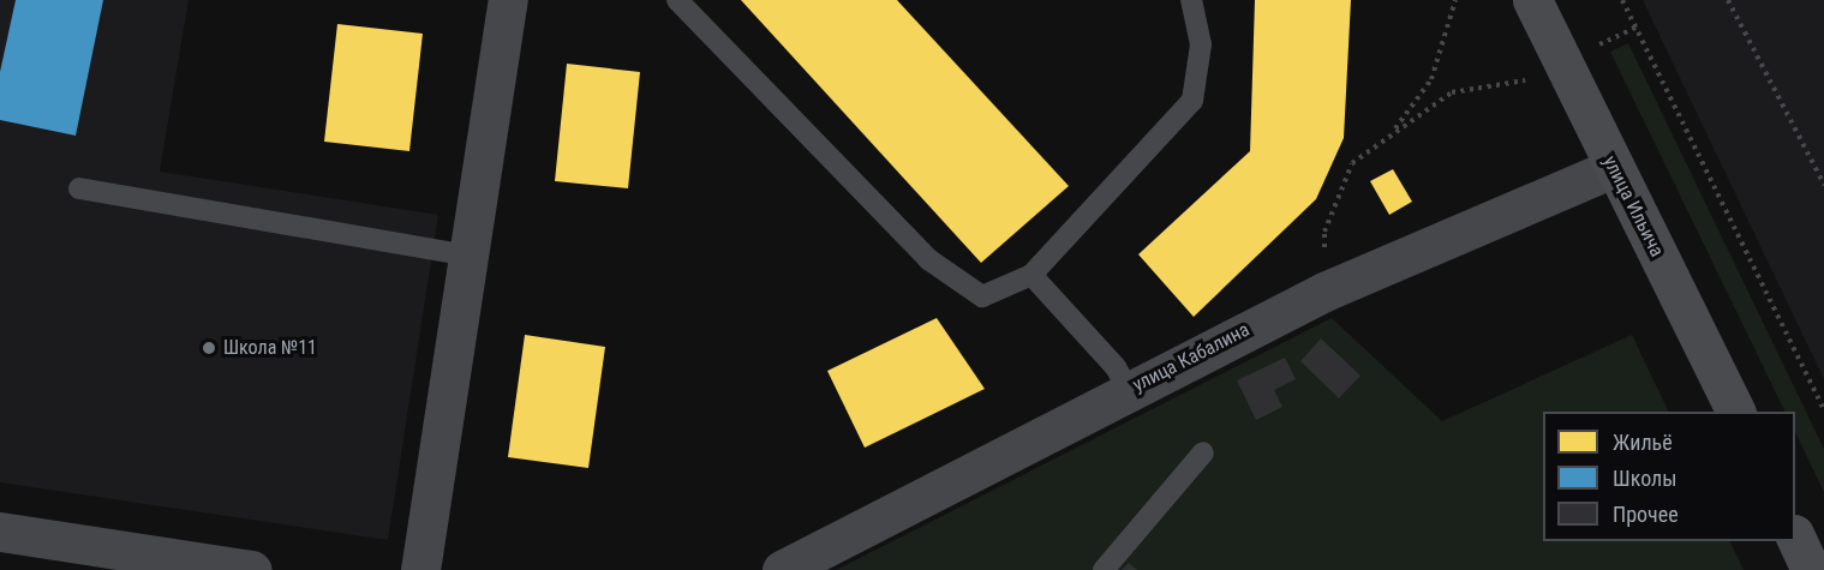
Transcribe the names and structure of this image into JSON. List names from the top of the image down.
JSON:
{
  "streets": {
    "street": ["улица Ильича", "улица Кабалина"]
  },
  "crossings": [
    ["улица Ильича", "улица Кабалина"]
  ],
  "places": ["Школа №11"],
  "legend": ["Жильё", "Школы", "Прочее"]
}
